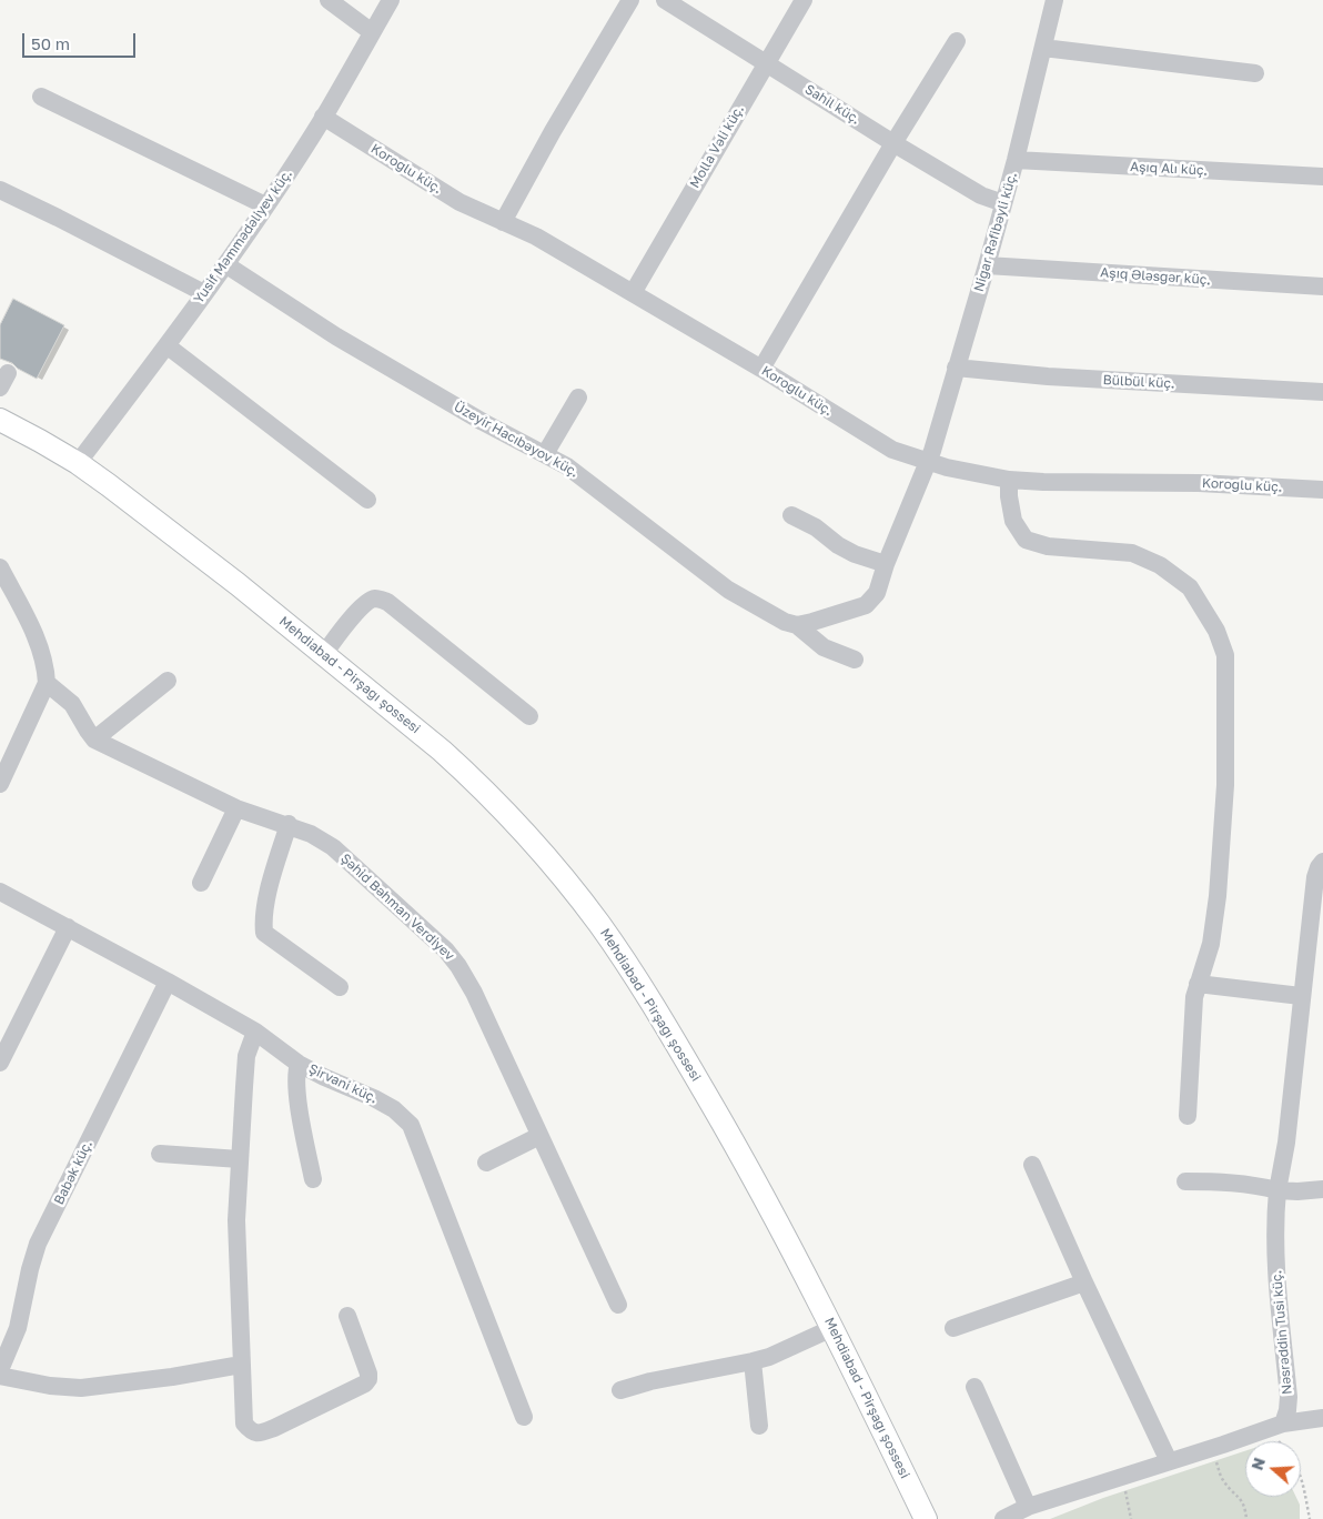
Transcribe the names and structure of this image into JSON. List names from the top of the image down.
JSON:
{
  "streets": {
    "main road": ["Mehdiabad - Pirşağı şossesi"],
    "street": [
      "Sahil küç.",
      "Molla Vəli küç.",
      "Koroğlu küç.",
      "Aşıq Alı küç.",
      "Nigar Rəfibəyli küç.",
      "Yusif Məmmədəliyev küç.",
      "Aşıq Ələsgər küç.",
      "Bülbül küç.",
      "Üzeyir Hacıbəyov küç.",
      "Şəhid Bəhman Verdiyev",
      "Şirvani küç.",
      "Babək küç.",
      "Nəsrəddin Tusi küç."
    ]
  },
  "crossings": [
    ["Sahil küç.", "Molla Vəli küç."],
    ["Sahil küç.", "Nigar Rəfibəyli küç."],
    ["Molla Vəli küç.", "Koroğlu küç."],
    ["Koroğlu küç.", "Nigar Rəfibəyli küç."],
    ["Koroğlu küç.", "Yusif Məmmədəliyev küç."],
    ["Aşıq Alı küç.", "Nigar Rəfibəyli küç."],
    ["Nigar Rəfibəyli küç.", "Aşıq Ələsgər küç."],
    ["Nigar Rəfibəyli küç.", "Bülbül küç."],
    ["Nigar Rəfibəyli küç.", "Üzeyir Hacıbəyov küç."],
    ["Yusif Məmmədəliyev küç.", "Üzeyir Hacıbəyov küç."],
    ["Yusif Məmmədəliyev küç.", "Mehdiabad - Pirşağı şossesi"],
    ["Şirvani küç.", "Babək küç."]
  ],
  "scale_bar": "50 m",
  "north": "left"
}
